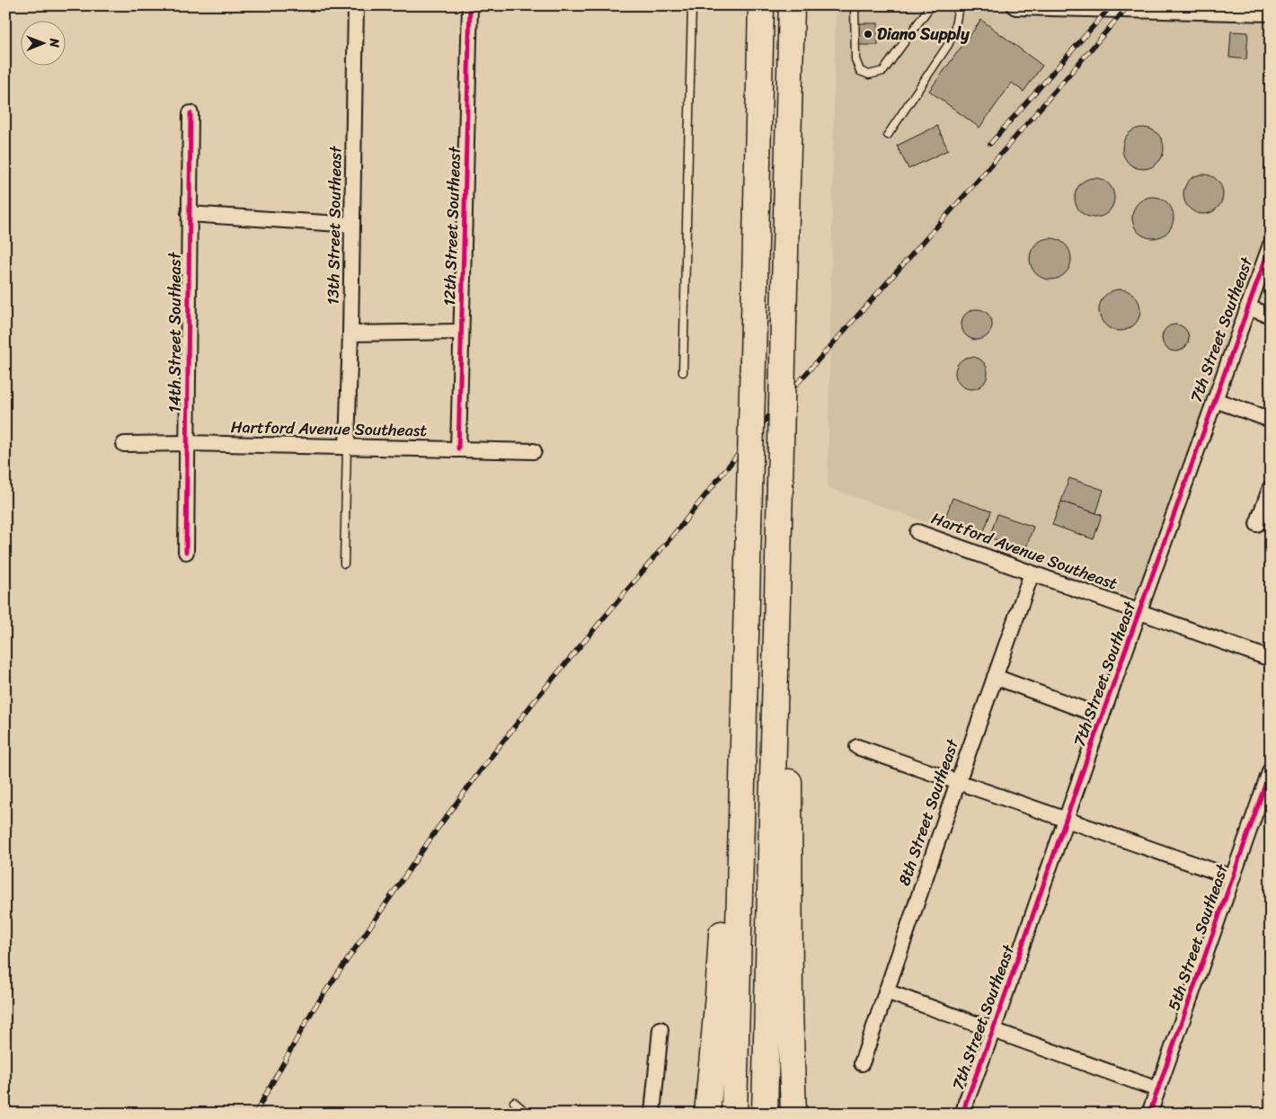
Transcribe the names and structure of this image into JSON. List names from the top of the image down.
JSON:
{
  "streets": {
    "street": [
      "13th Street Southeast",
      "12th Street Southeast",
      "7th Street Southeast",
      "14th Street Southeast",
      "Hartford Avenue Southeast",
      "8th Street Southeast",
      "5th Street Southeast"
    ]
  },
  "crossings": [
    ["13th Street Southeast", "Hartford Avenue Southeast"],
    ["12th Street Southeast", "Hartford Avenue Southeast"],
    ["7th Street Southeast", "Hartford Avenue Southeast"],
    ["14th Street Southeast", "Hartford Avenue Southeast"],
    ["Hartford Avenue Southeast", "8th Street Southeast"]
  ],
  "places": ["Diano Supply"],
  "north": "right"
}
